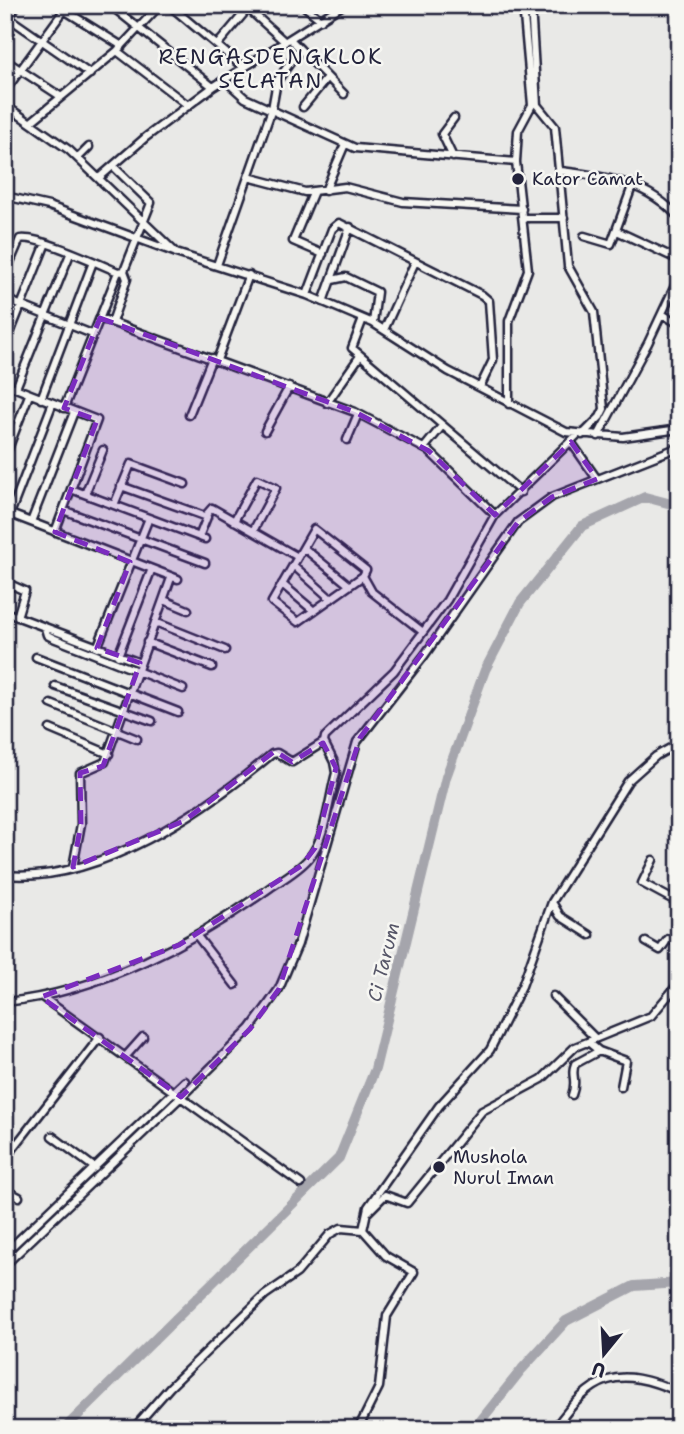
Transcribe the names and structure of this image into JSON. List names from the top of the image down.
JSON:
{
  "districts": ["RENGASDENGKLOK SELATAN"],
  "water": ["Ci Tarum"],
  "places": ["Kator Camat", "Mushola Nurul Iman"],
  "north": "bottom"
}
